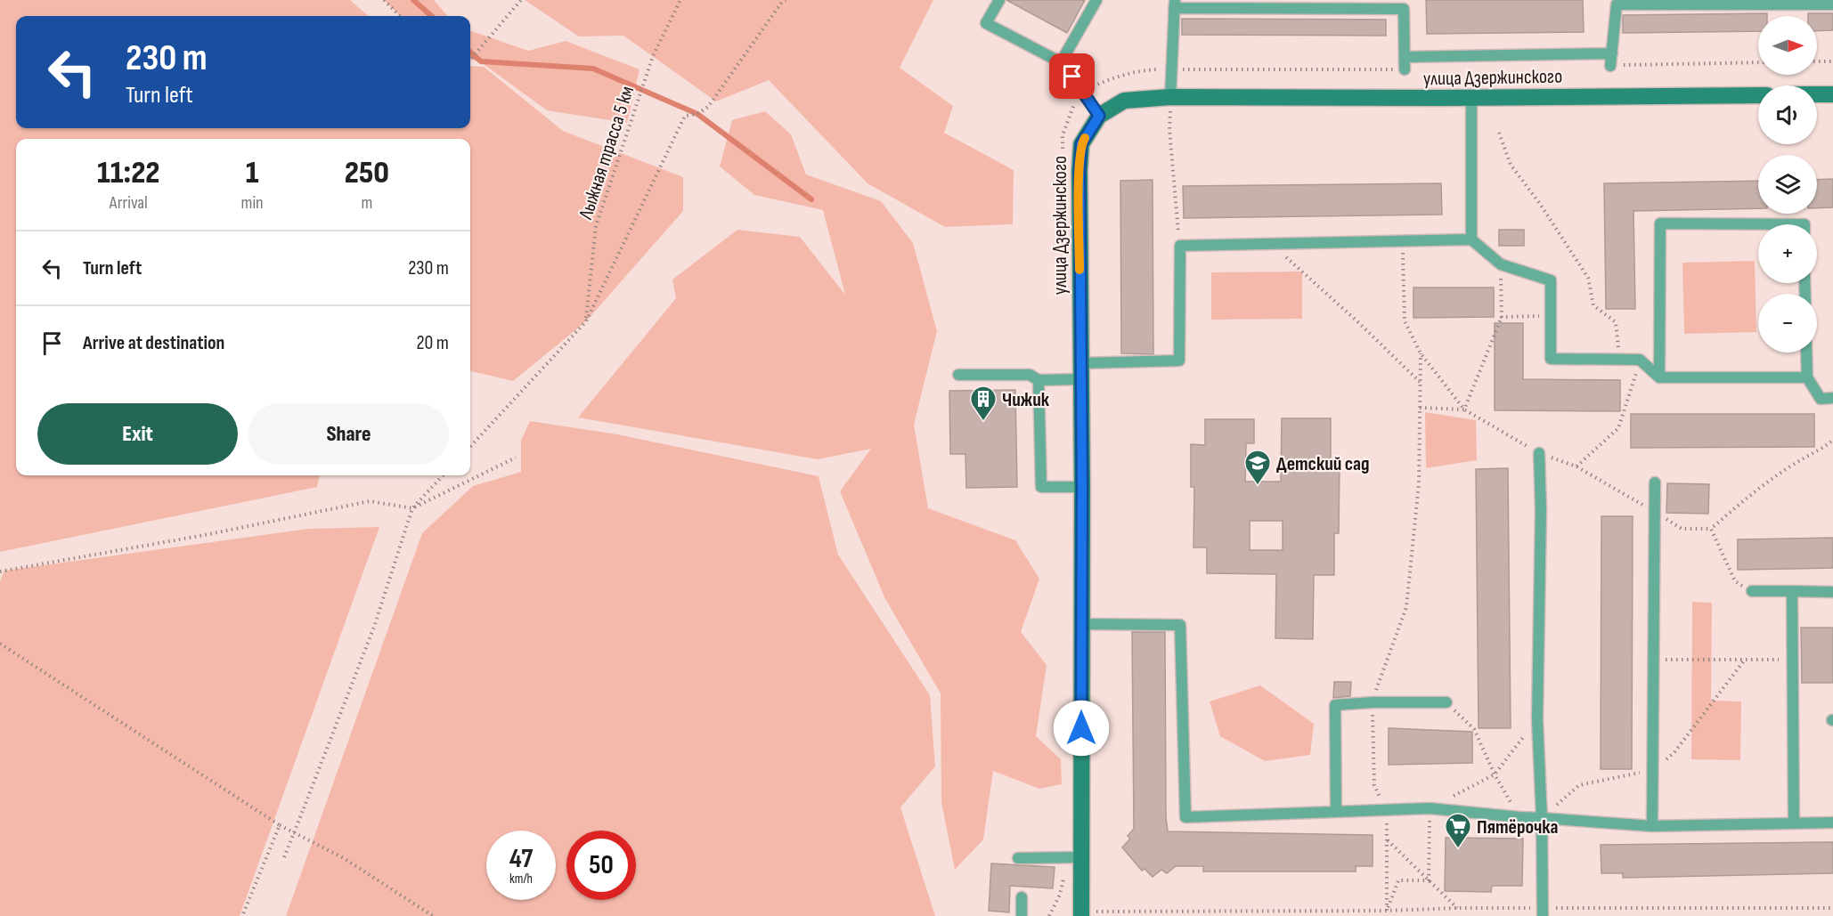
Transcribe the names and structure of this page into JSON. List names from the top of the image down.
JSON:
{
  "streets": {
    "main road": ["улица Дзержинского"],
    "path": ["Лыжная трасса 5 км"]
  },
  "places": {
    "building": ["Чижик"],
    "school or university": ["Детский сад"],
    "supermarket": ["Пятёрочка"]
  },
  "north": "right",
  "page": {
    "map_buttons": ["+", "−"],
    "turn": ["230 m", "Turn left"],
    "eta": [
      "11:22",
      "Arrival",
      "1",
      "min",
      "250",
      "m"
    ],
    "list": [
      {
        "name": "Turn left",
        "value": "230 m"
      },
      {
        "name": "Arrive at destination",
        "value": "20 m"
      }
    ],
    "buttons": ["Exit", "Share"],
    "speed": "47 km/h",
    "limit": "50"
  }
}
